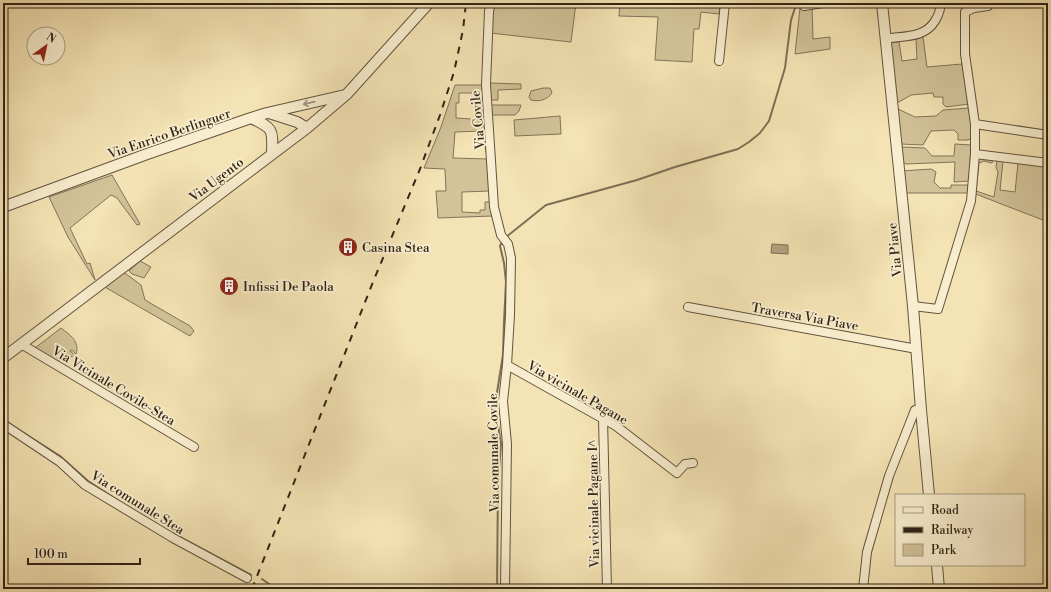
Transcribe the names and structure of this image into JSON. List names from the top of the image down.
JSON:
{
  "streets": {
    "street": [
      "Via Covile",
      "Via Enrico Berlinguer",
      "Via Ugento",
      "Via Piave",
      "Traversa Via Piave",
      "Via Vicinale Covile-Stea",
      "Via vicinale Pagane",
      "Via comunale Covile",
      "Via comunale Stea",
      "Via vicinale Pagane I^"
    ]
  },
  "crossings": [
    ["Via Covile", "Via comunale Covile"],
    ["Via Enrico Berlinguer", "Via Ugento"],
    ["Via Ugento", "Via Vicinale Covile-Stea"],
    ["Via Piave", "Traversa Via Piave"],
    ["Via vicinale Pagane", "Via comunale Covile"],
    ["Via vicinale Pagane", "Via vicinale Pagane I^"]
  ],
  "places": {
    "building": ["Casina Stea", "Infissi De Paola"]
  },
  "legend": ["Road", "Railway", "Park"],
  "scale_bar": "100 m",
  "north": "top right"
}
